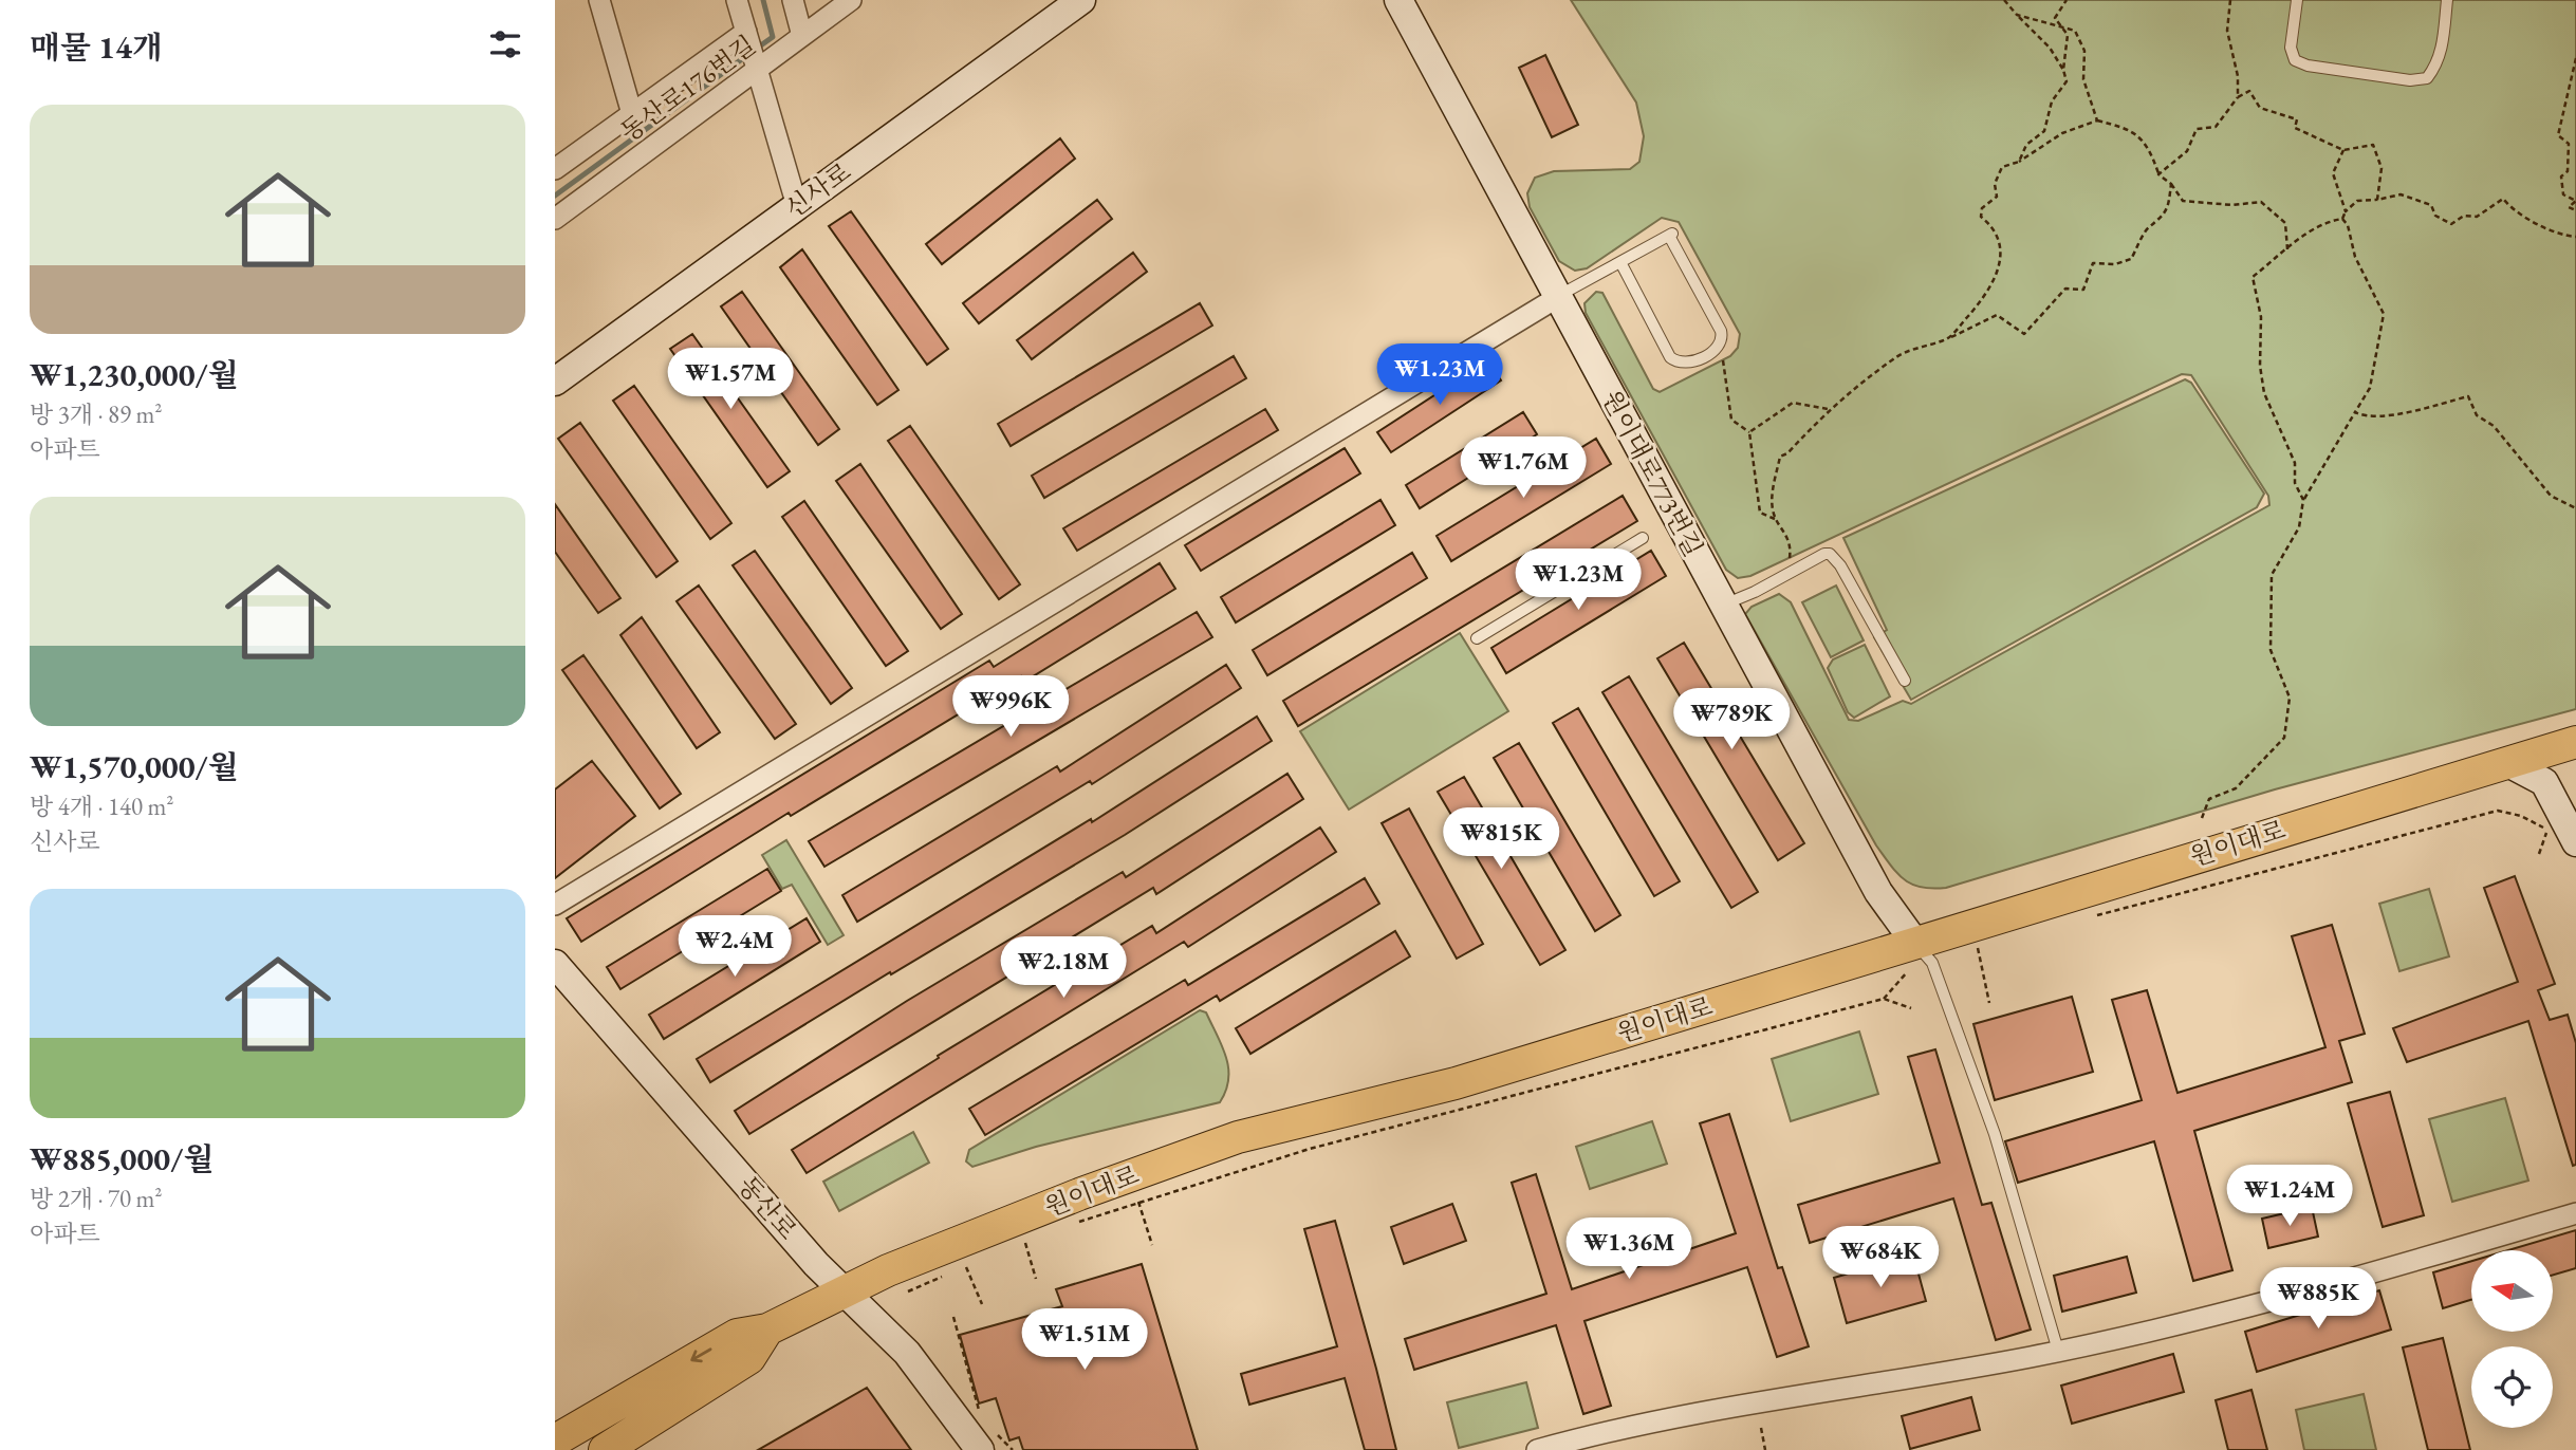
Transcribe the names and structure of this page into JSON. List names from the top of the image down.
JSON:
{
  "streets": {
    "main road": [
      "신사로",
      "원이대로773번길",
      "원이대로",
      "동산로"
    ],
    "street": ["동산로176번길"]
  },
  "crossings": [
    ["원이대로773번길", "원이대로"],
    ["원이대로", "동산로"]
  ],
  "north": "left",
  "page": {
    "heading": "매물 14개",
    "list": [
      {
        "name": "₩1,230,000/월",
        "note": "방 3개 · 89 m² · 아파트"
      },
      {
        "name": "₩1,570,000/월",
        "note": "방 4개 · 140 m² · 신사로"
      },
      {
        "name": "₩885,000/월",
        "note": "방 2개 · 70 m² · 아파트"
      }
    ],
    "price": [
      "₩1.23M",
      "₩1.57M",
      "₩1.76M",
      "₩1.23M",
      "₩996K",
      "₩789K",
      "₩815K",
      "₩2.4M",
      "₩2.18M",
      "₩1.24M",
      "₩1.36M",
      "₩684K",
      "₩885K",
      "₩1.51M"
    ]
  }
}
